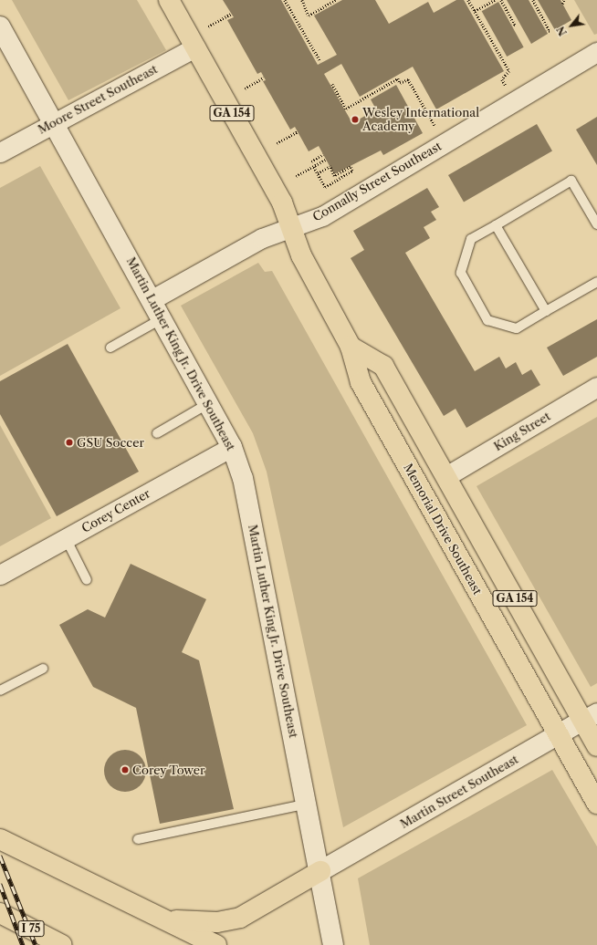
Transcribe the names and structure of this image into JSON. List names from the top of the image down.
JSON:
{
  "streets": {
    "main road": [
      "GA 154",
      "Martin Luther King Jr. Drive Southeast",
      "Memorial Drive Southeast",
      "Martin Street Southeast",
      "I 75"
    ],
    "street": [
      "Moore Street Southeast",
      "Connally Street Southeast",
      "King Street",
      "Corey Center"
    ]
  },
  "crossings": [
    ["Moore Street Southeast", "Martin Luther King Jr. Drive Southeast"],
    ["Moore Street Southeast", "Memorial Drive Southeast"],
    ["GA 154", "King Street"],
    ["GA 154", "Memorial Drive Southeast"],
    ["GA 154", "Martin Street Southeast"],
    ["Connally Street Southeast", "Martin Luther King Jr. Drive Southeast"],
    ["Connally Street Southeast", "Memorial Drive Southeast"],
    ["Martin Luther King Jr. Drive Southeast", "Corey Center"],
    ["Martin Luther King Jr. Drive Southeast", "Martin Street Southeast"],
    ["Memorial Drive Southeast", "Martin Street Southeast"]
  ],
  "places": ["Wesley International Academy", "GSU Soccer", "Corey Tower"],
  "north": "bottom left"
}
